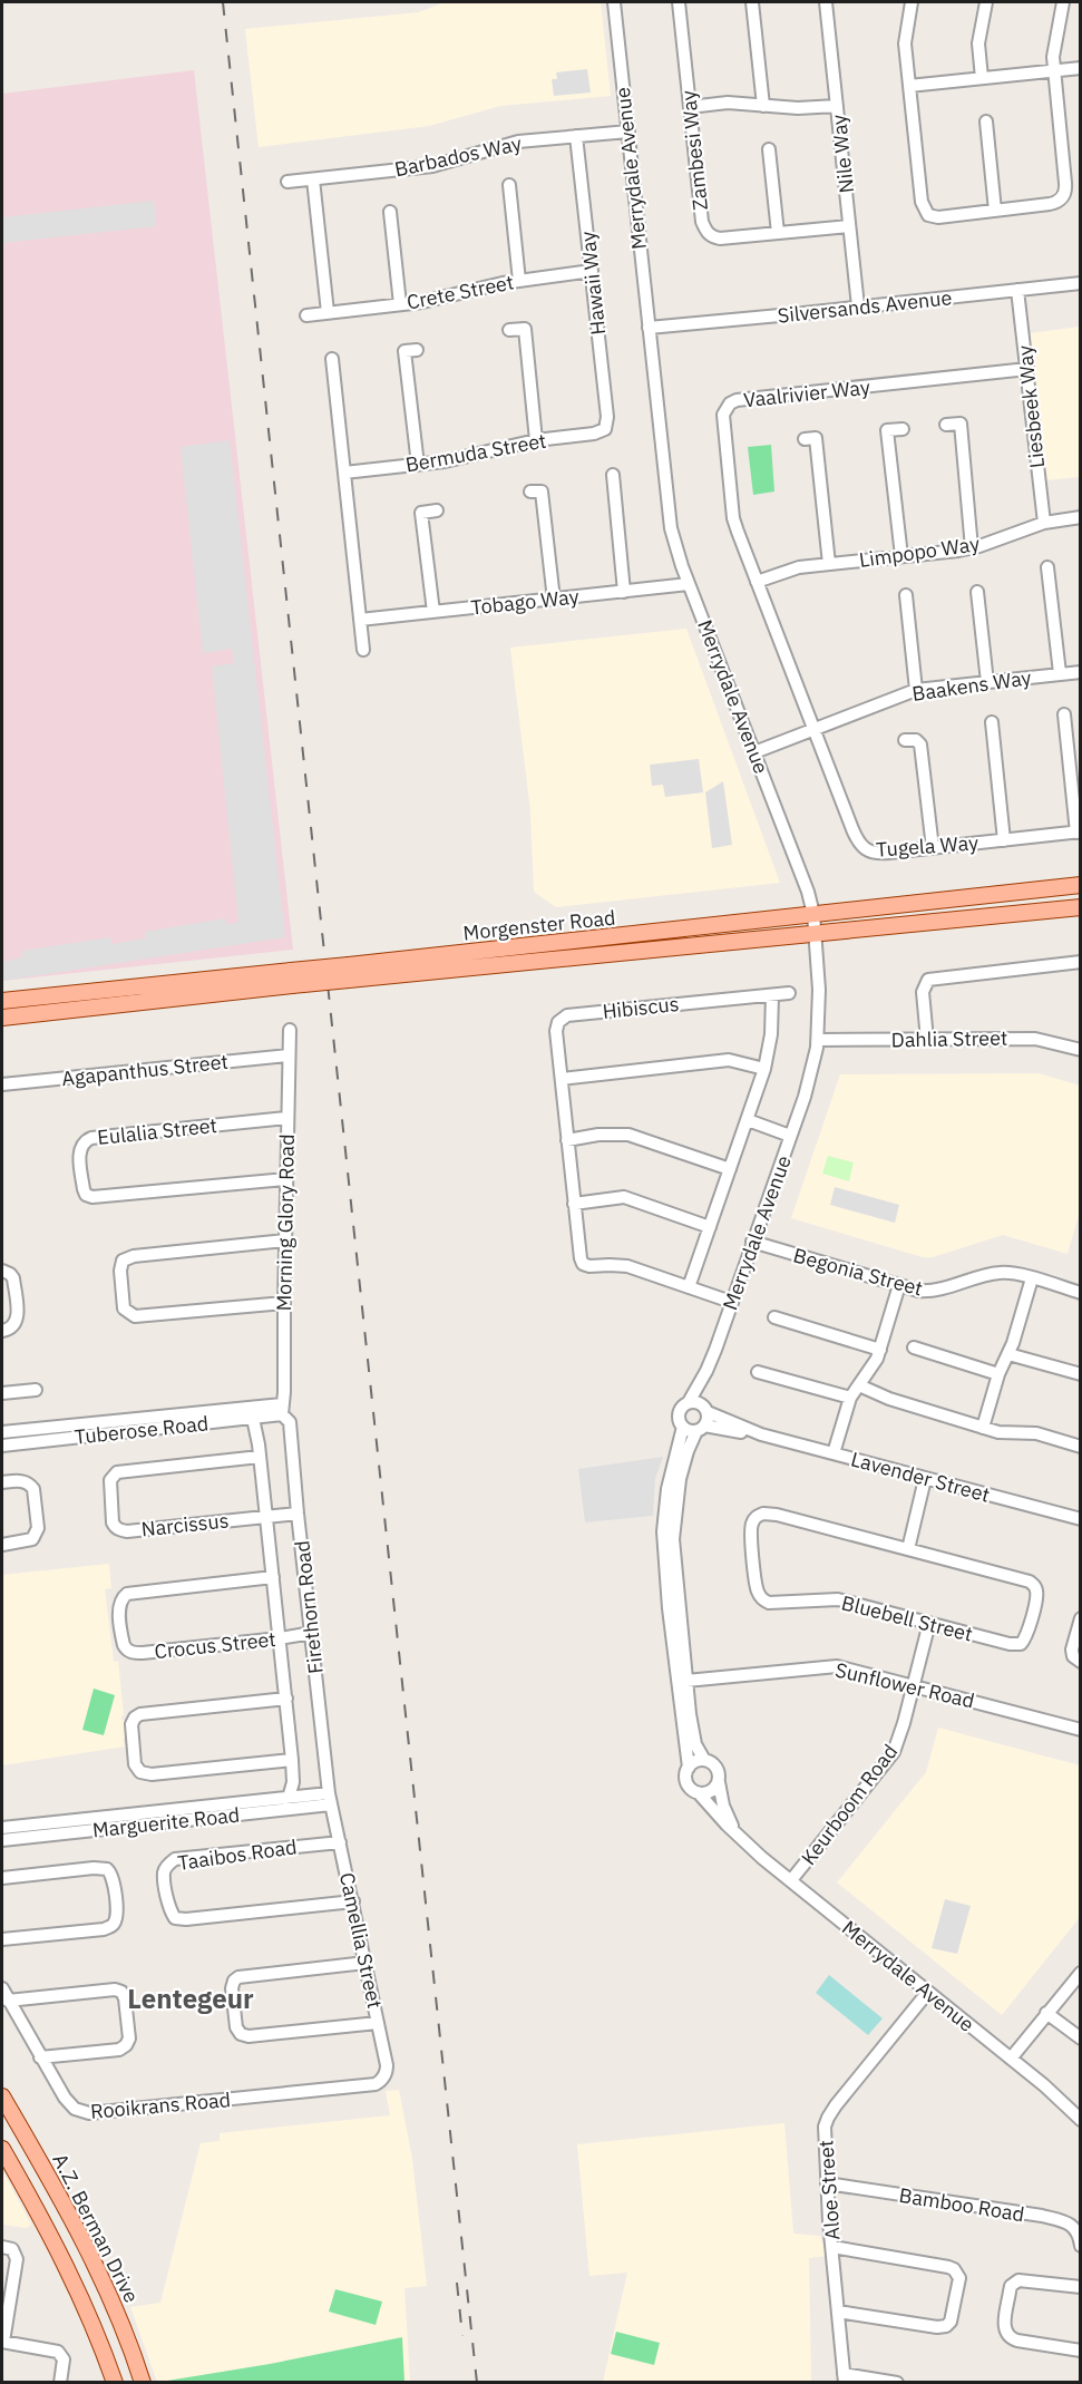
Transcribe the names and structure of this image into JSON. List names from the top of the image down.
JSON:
{
  "streets": {
    "main road": ["Morgenster Road", "A.Z. Berman Drive"],
    "street": [
      "Zambesi Way",
      "Nile Way",
      "Barbados Way",
      "Merrydale Avenue",
      "Hawaii Way",
      "Crete Street",
      "Silversands Avenue",
      "Vaalrivier Way",
      "Liesbeek Way",
      "Bermuda Street",
      "Limpopo Way",
      "Tobago Way",
      "Baakens Way",
      "Tugela Way",
      "Hibiscus",
      "Dahlia Street",
      "Agapanthus Street",
      "Eulalia Street",
      "Morning Glory Road",
      "Begonia Street",
      "Tuberose Road",
      "Lavender Street",
      "Narcissus",
      "Firethorn Road",
      "Bluebell Street",
      "Crocus Street",
      "Sunflower Road",
      "Keurboom Road",
      "Marguerite Road",
      "Taaibos Road",
      "Camellia Street",
      "Rooikrans Road",
      "Aloe Street",
      "Bamboo Road"
    ]
  },
  "crossings": [
    ["Zambesi Way", "Nile Way"],
    ["Nile Way", "Silversands Avenue"],
    ["Barbados Way", "Merrydale Avenue"],
    ["Barbados Way", "Hawaii Way"],
    ["Merrydale Avenue", "Silversands Avenue"],
    ["Merrydale Avenue", "Tobago Way"],
    ["Merrydale Avenue", "Baakens Way"],
    ["Merrydale Avenue", "Morgenster Road"],
    ["Merrydale Avenue", "Hibiscus"],
    ["Merrydale Avenue", "Dahlia Street"],
    ["Merrydale Avenue", "Begonia Street"],
    ["Merrydale Avenue", "Lavender Street"],
    ["Merrydale Avenue", "Keurboom Road"],
    ["Merrydale Avenue", "Aloe Street"],
    ["Hawaii Way", "Crete Street"],
    ["Hawaii Way", "Bermuda Street"],
    ["Silversands Avenue", "Liesbeek Way"],
    ["Vaalrivier Way", "Liesbeek Way"],
    ["Vaalrivier Way", "Limpopo Way"],
    ["Vaalrivier Way", "Baakens Way"],
    ["Vaalrivier Way", "Tugela Way"],
    ["Liesbeek Way", "Limpopo Way"],
    ["Baakens Way", "Tugela Way"],
    ["Agapanthus Street", "Morning Glory Road"],
    ["Eulalia Street", "Morning Glory Road"],
    ["Morning Glory Road", "Tuberose Road"],
    ["Morning Glory Road", "Firethorn Road"],
    ["Tuberose Road", "Firethorn Road"],
    ["Narcissus", "Firethorn Road"],
    ["Firethorn Road", "Crocus Street"],
    ["Firethorn Road", "Marguerite Road"],
    ["Firethorn Road", "Camellia Street"],
    ["Bluebell Street", "Keurboom Road"],
    ["Sunflower Road", "Keurboom Road"],
    ["Marguerite Road", "Camellia Street"],
    ["Taaibos Road", "Camellia Street"],
    ["Camellia Street", "Rooikrans Road"],
    ["Aloe Street", "Bamboo Road"]
  ],
  "districts": ["Lentegeur"]
}
